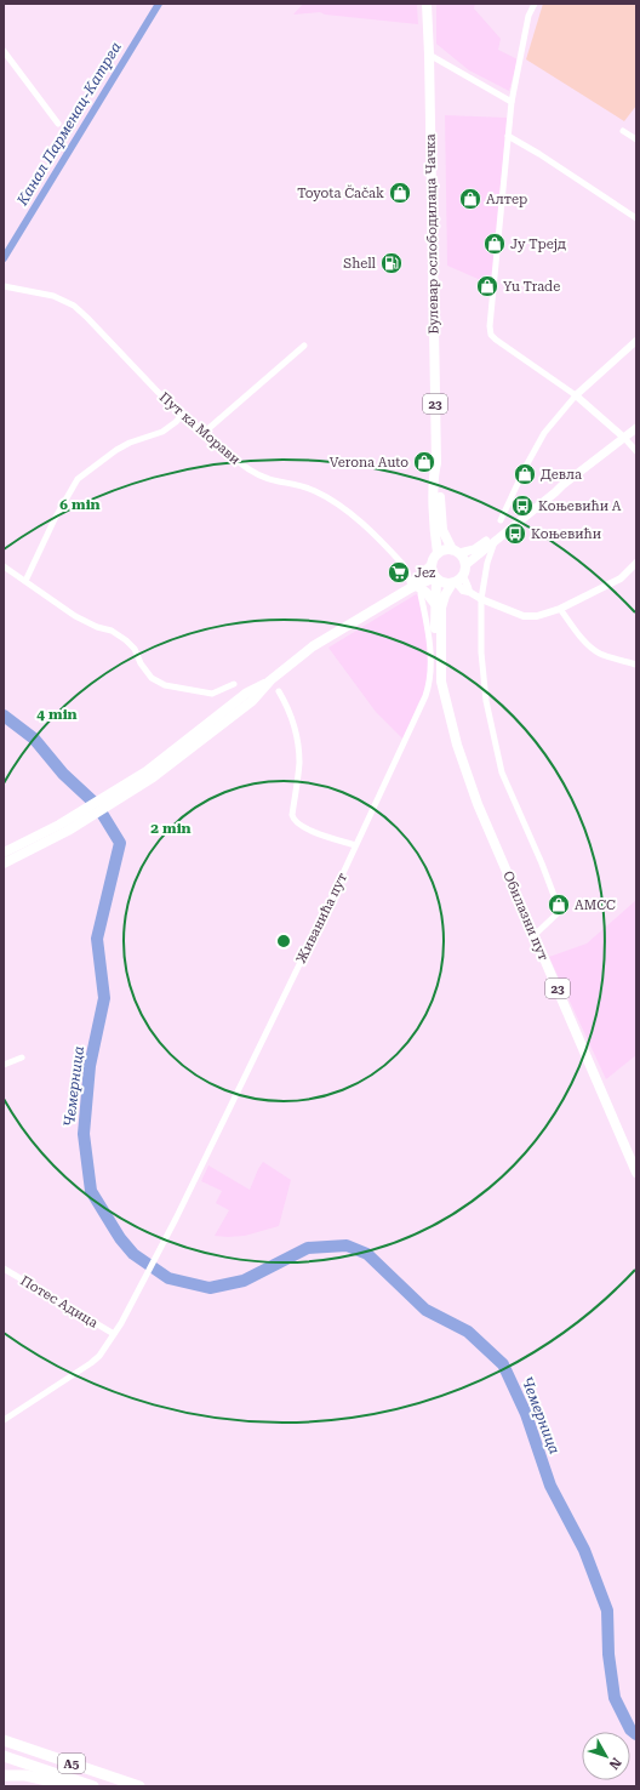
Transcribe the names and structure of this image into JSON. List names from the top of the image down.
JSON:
{
  "streets": {
    "highway": ["A5"],
    "main road": ["Булевар ослободилаца Чачка", "23", "Обилазни пут"],
    "street": ["Пут ка Морави", "Живанића пут", "Потес Адица"]
  },
  "crossings": [
    ["Булевар ослободилаца Чачка", "23"],
    ["23", "Обилазни пут"],
    ["23", "Живанића пут"],
    ["Пут ка Морави", "Живанића пут"],
    ["Обилазни пут", "Живанића пут"],
    ["Живанића пут", "Потес Адица"]
  ],
  "water": ["Канал Парменац-Катрга", "Чемерница"],
  "places": {
    "shop": [
      "Toyota Čačak",
      "Алтер",
      "Ју Трејд",
      "Yu Trade",
      "Verona Auto",
      "Девла",
      "АМСС"
    ],
    "fuel station": ["Shell"],
    "bus stop": ["Коњевићи А", "Коњевићи"],
    "supermarket": ["Jez"]
  },
  "north": "bottom right",
  "rings": ["6 min", "4 min", "2 min"]
}
